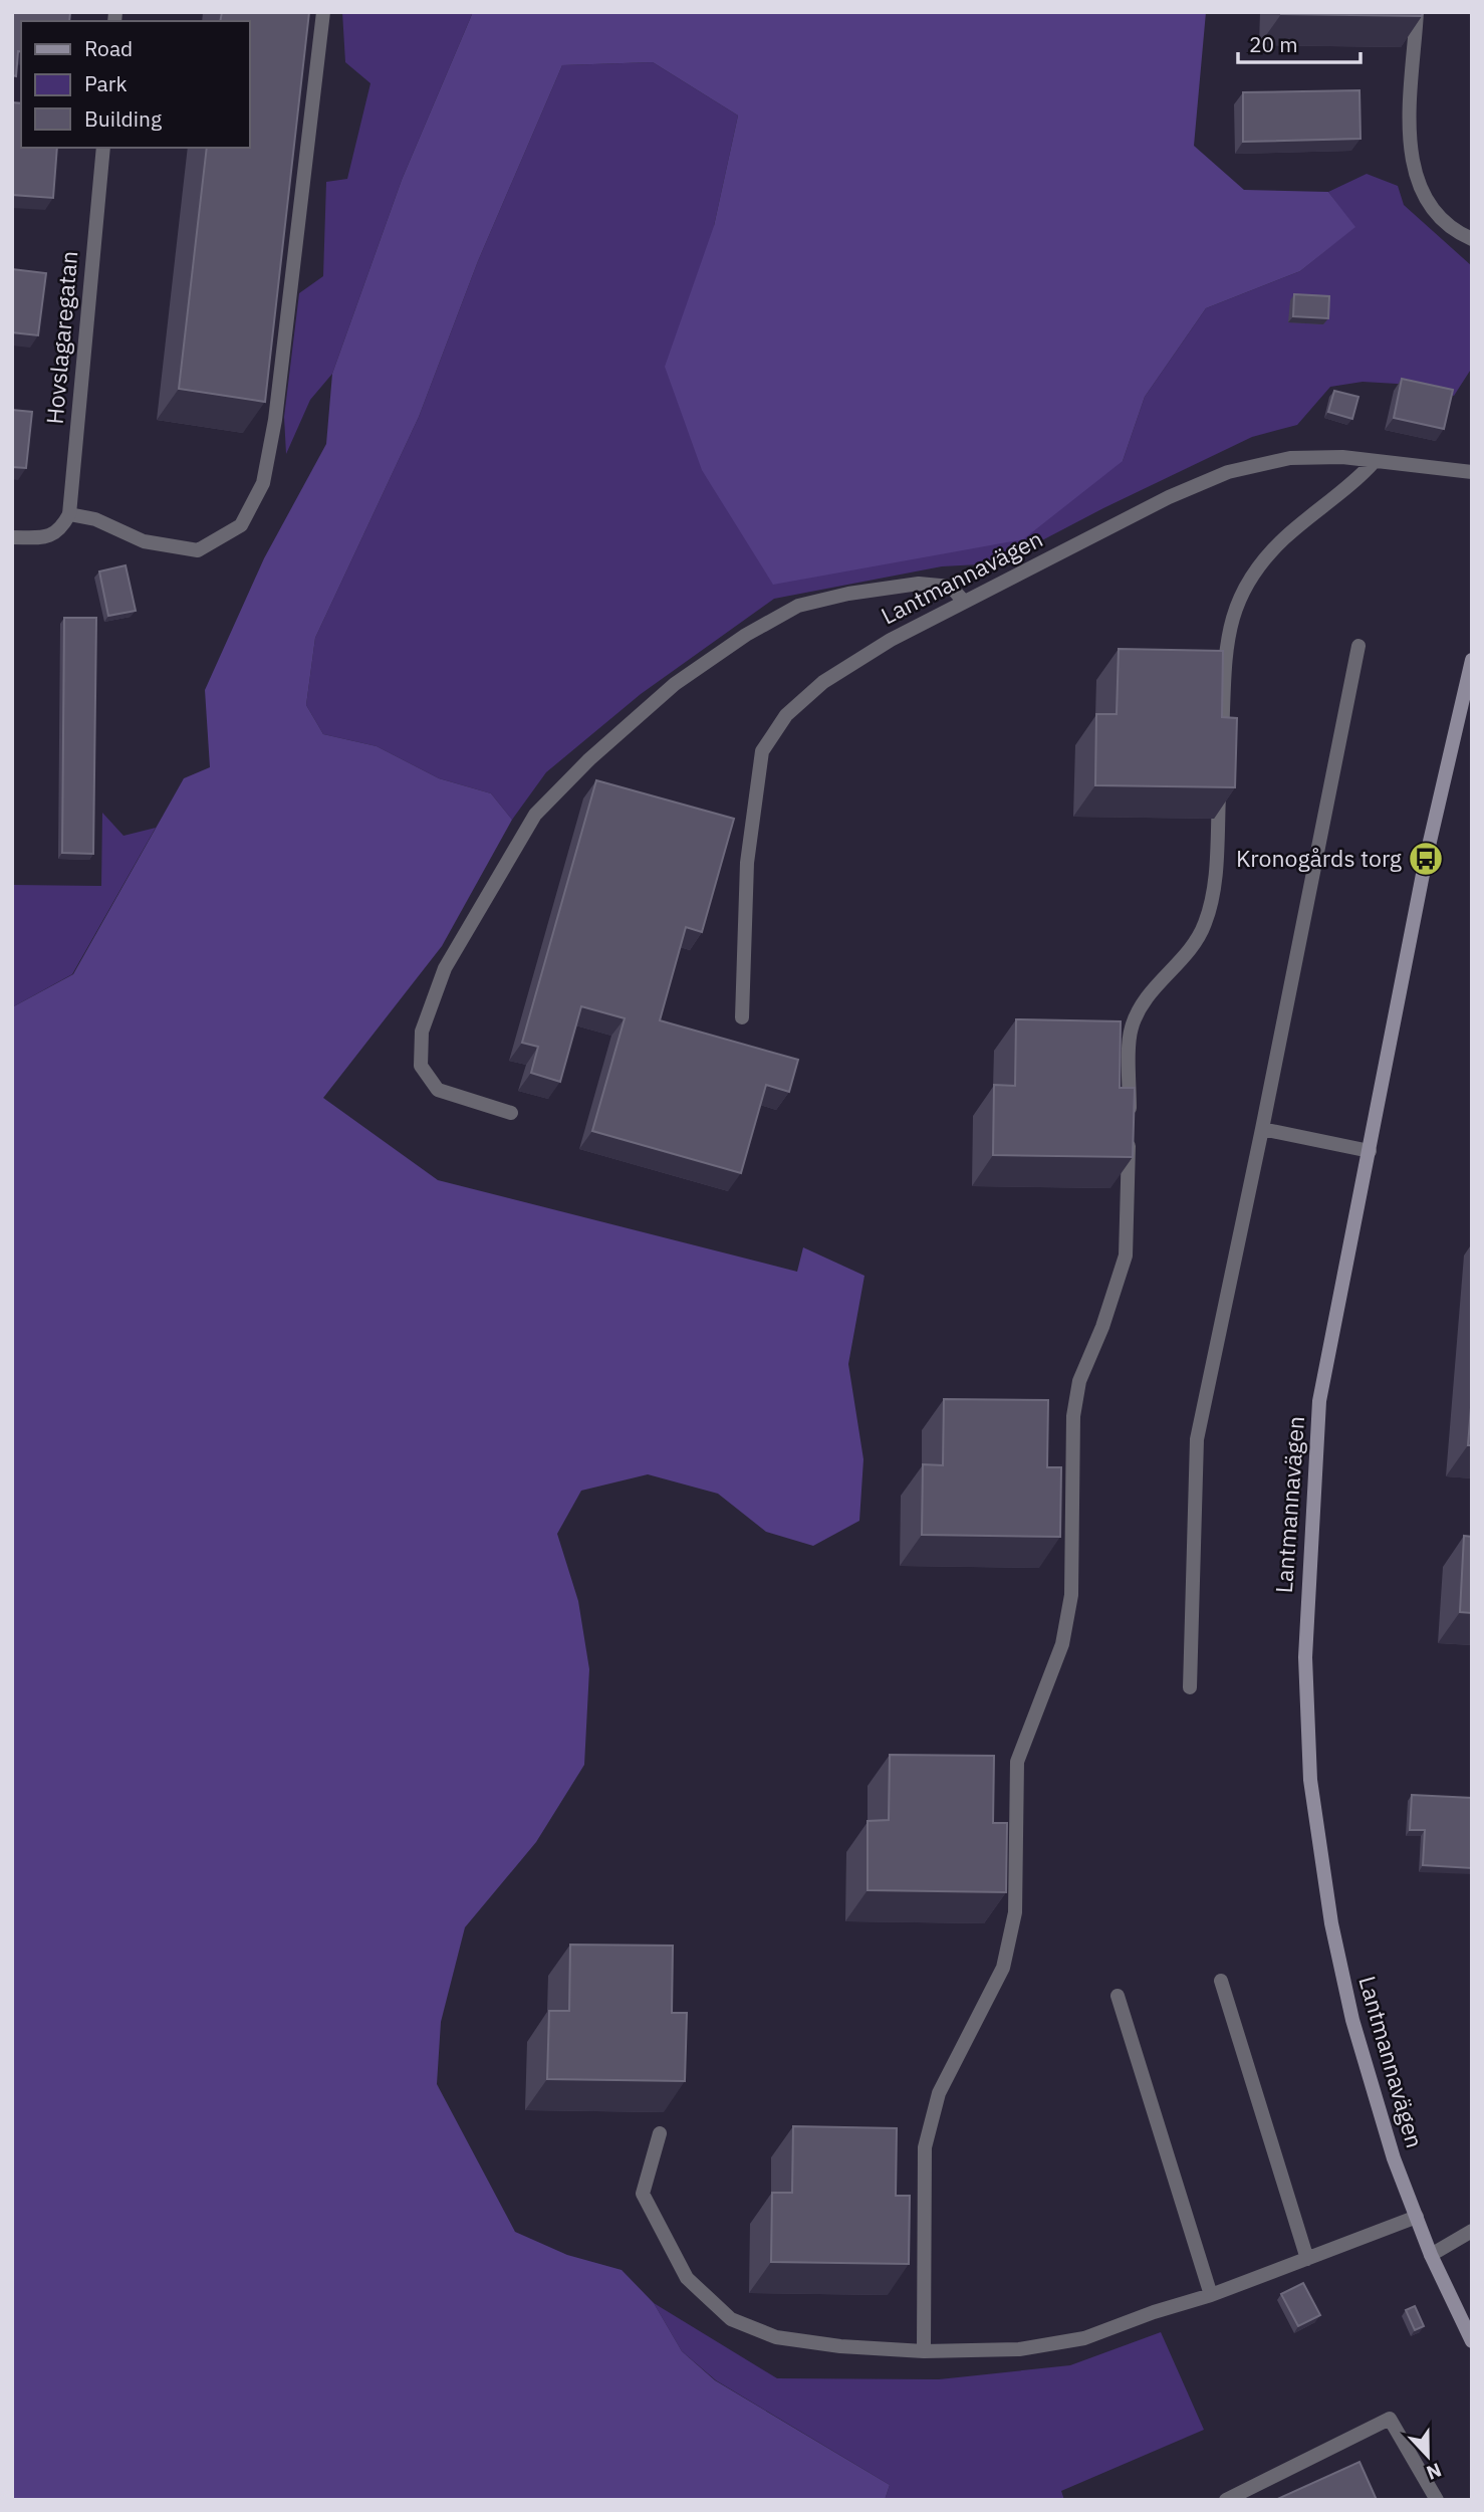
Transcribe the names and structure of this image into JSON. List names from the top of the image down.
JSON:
{
  "streets": {
    "street": ["Hovslagaregatan", "Lantmannavägen"]
  },
  "places": {
    "bus stop": ["Kronogårds torg"]
  },
  "legend": ["Road", "Park", "Building"],
  "scale_bar": "20 m",
  "north": "bottom"
}
